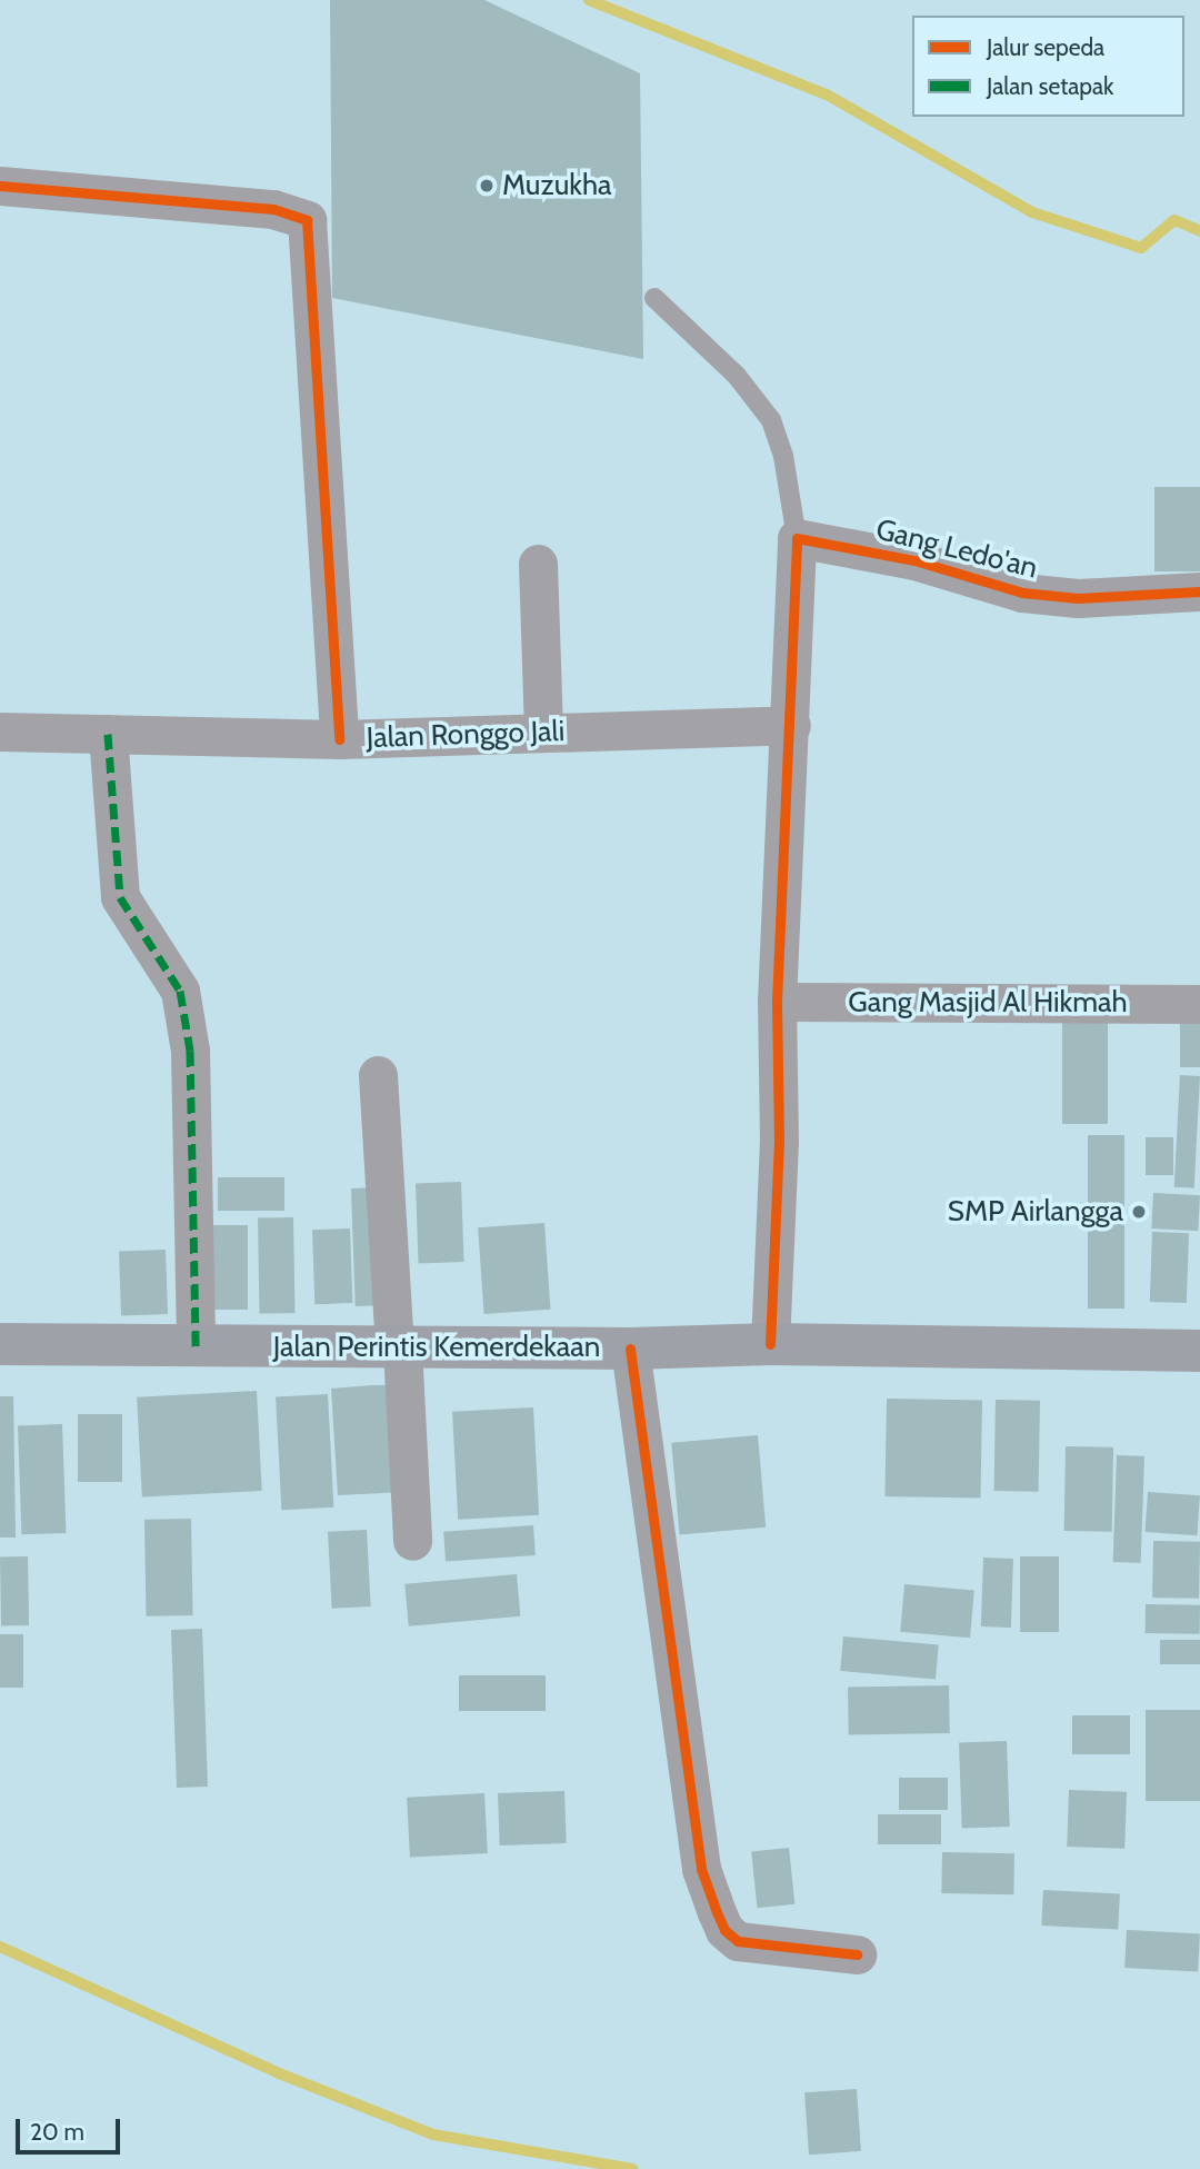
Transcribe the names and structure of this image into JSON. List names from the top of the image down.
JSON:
{
  "streets": {
    "main road": ["Jalan Perintis Kemerdekaan"],
    "street": ["Gang Ledo'an", "Jalan Ronggo Jali", "Gang Masjid Al Hikmah"]
  },
  "places": ["Muzukha", "SMP Airlangga"],
  "legend": ["Jalur sepeda", "Jalan setapak"],
  "scale_bar": "20 m"
}
